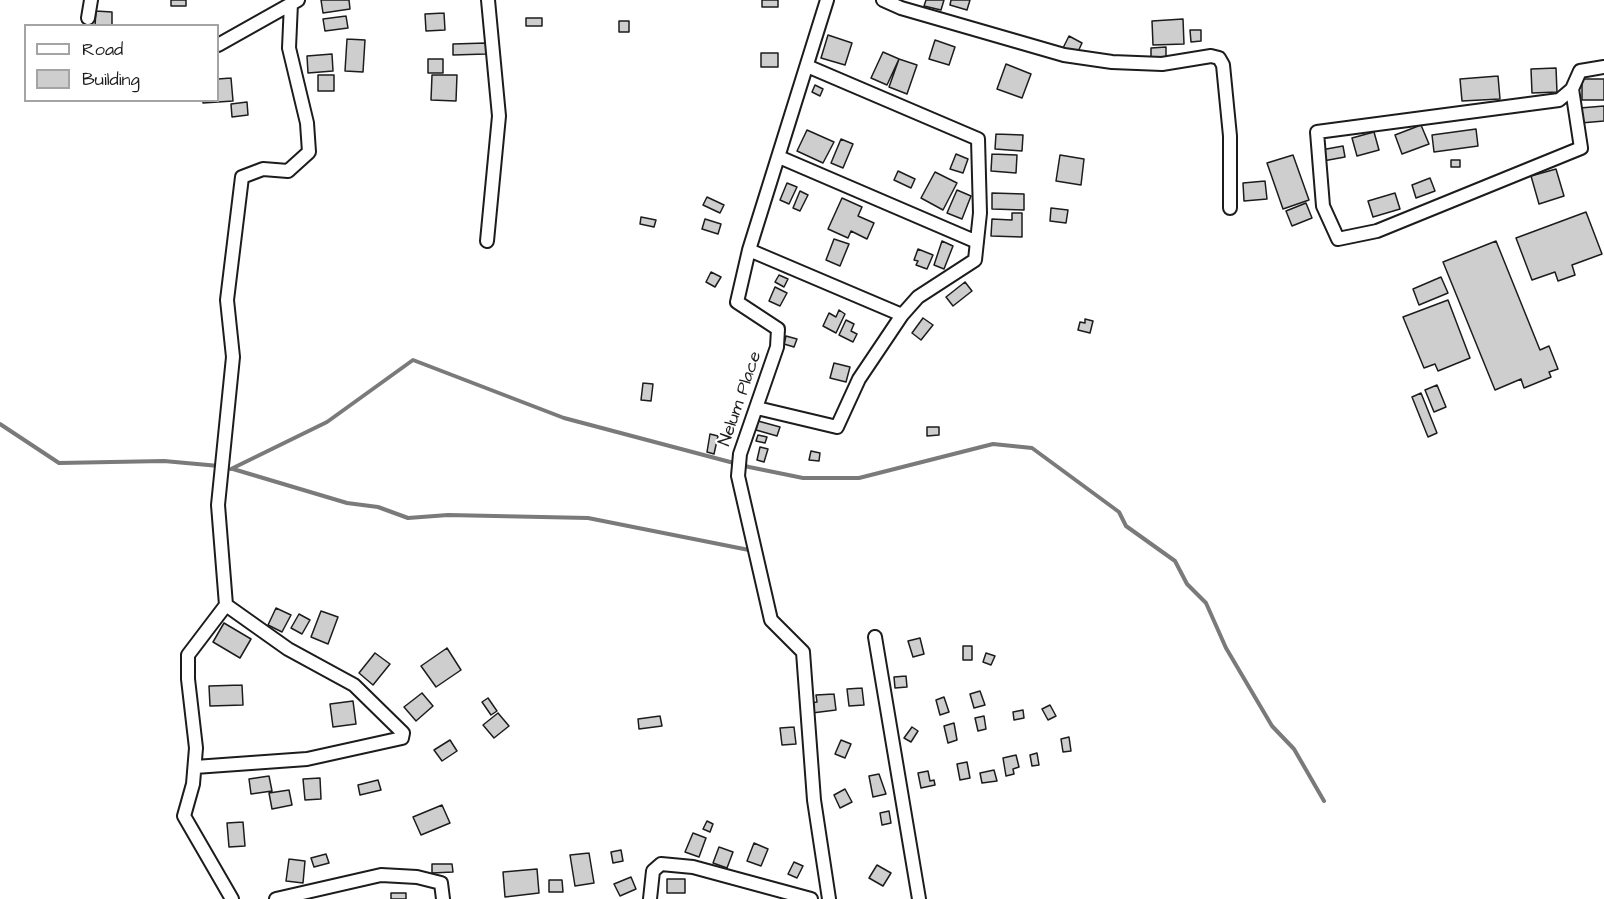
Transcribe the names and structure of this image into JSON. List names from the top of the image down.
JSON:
{
  "streets": {
    "street": ["Nelum Place"]
  },
  "legend": ["Road", "Building"]
}
